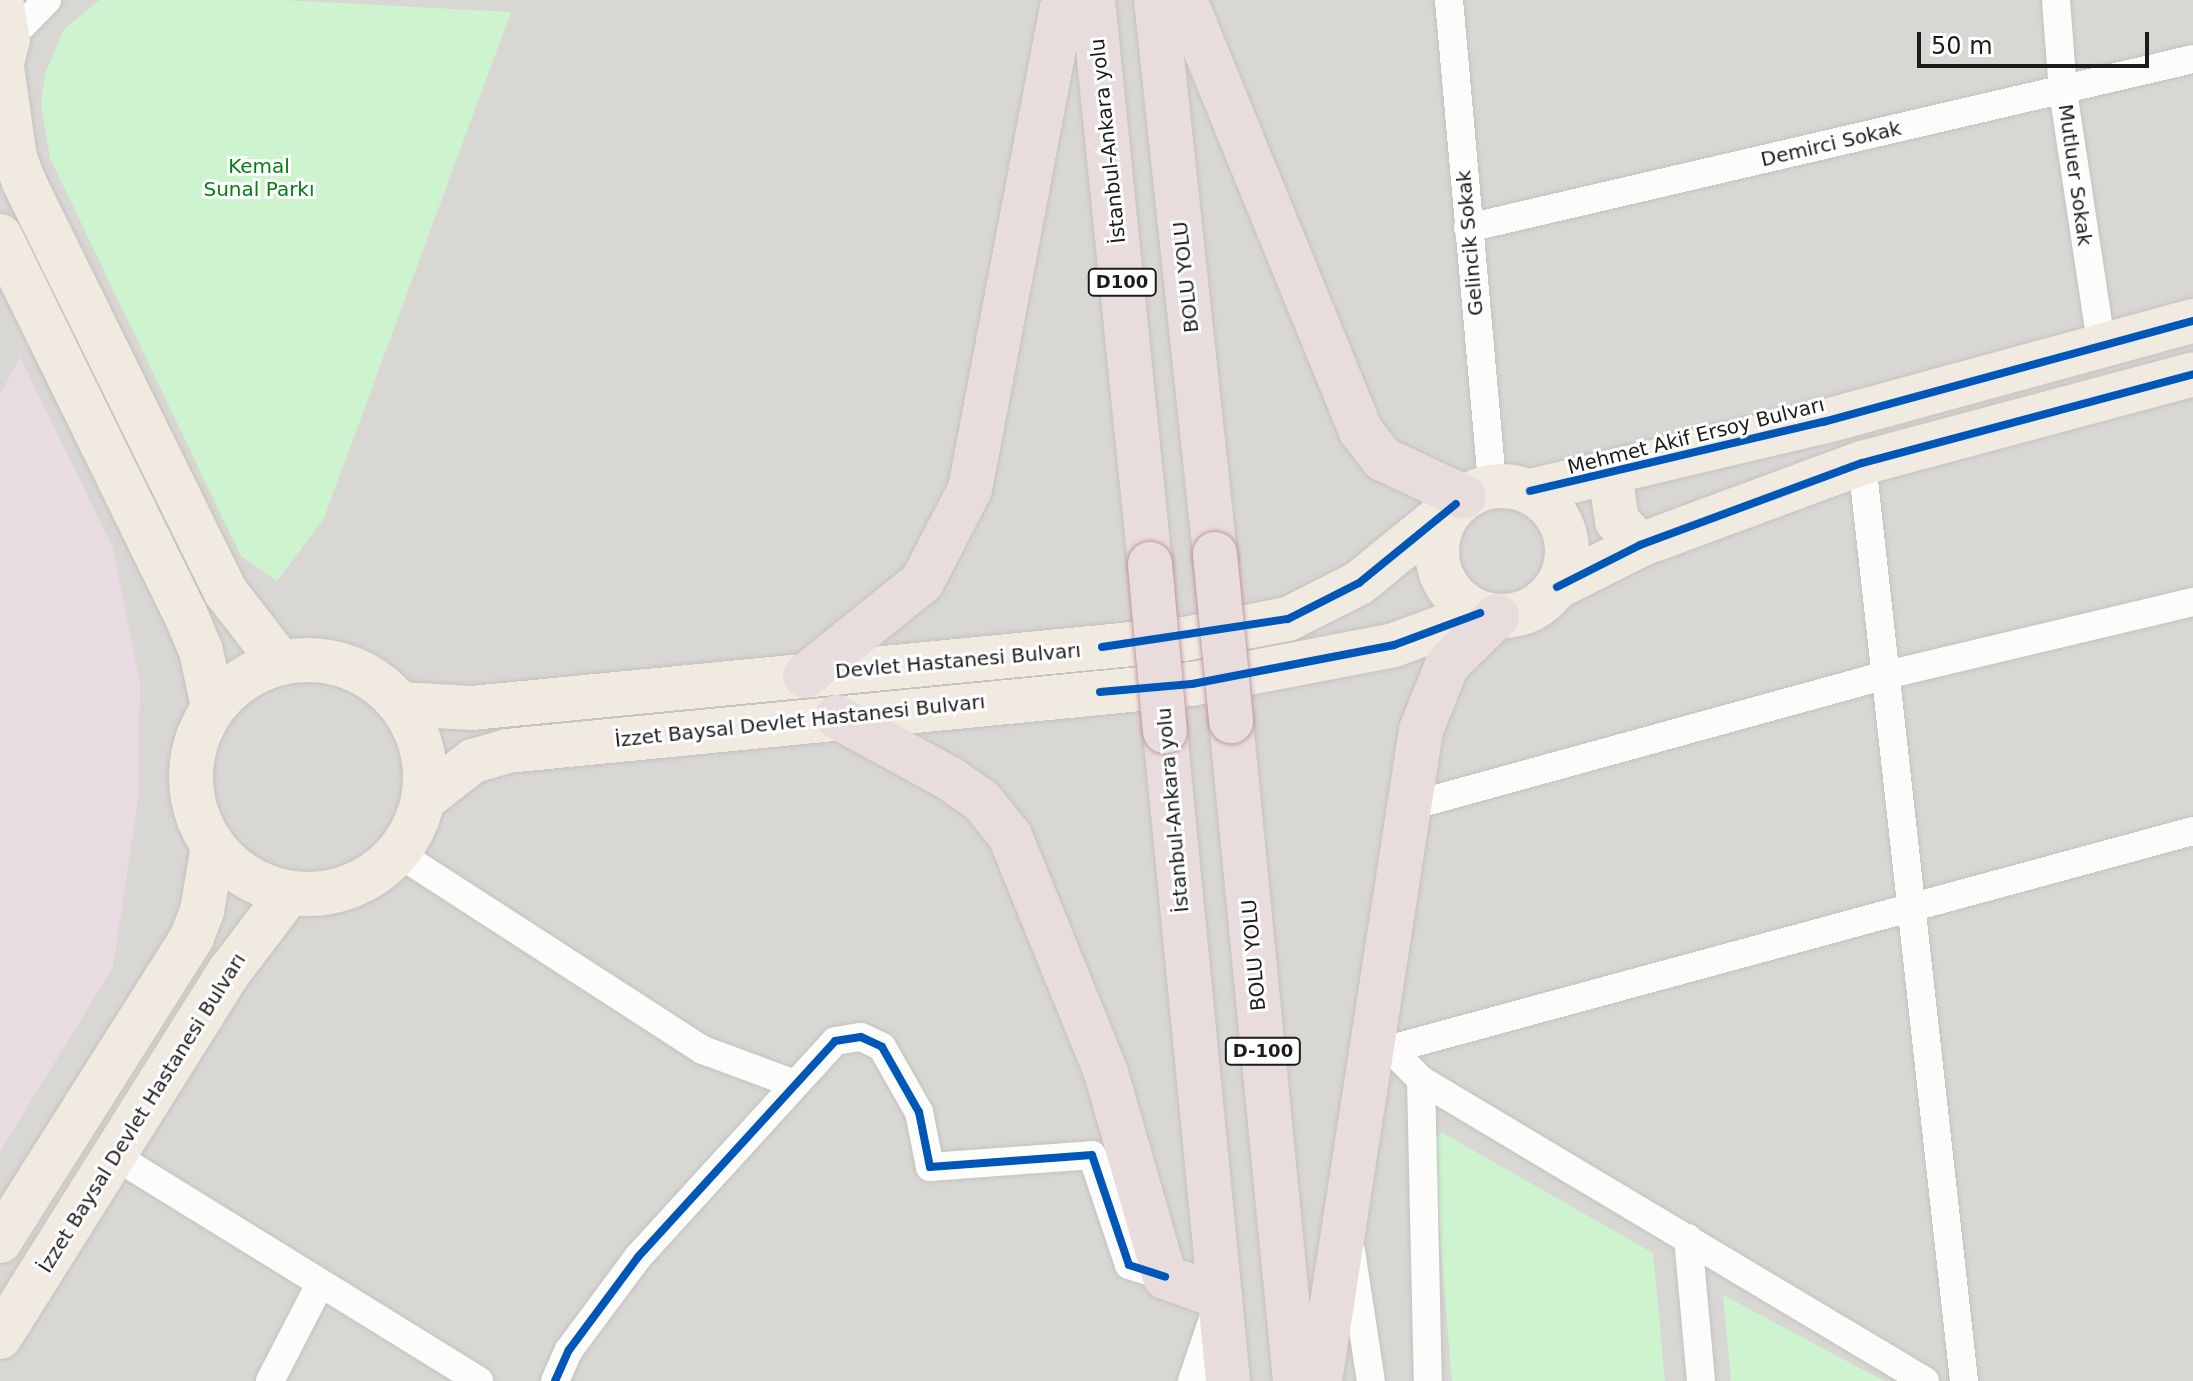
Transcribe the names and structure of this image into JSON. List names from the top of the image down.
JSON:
{
  "streets": {
    "highway": [
      "İstanbul-Ankara yolu",
      "BOLU YOLU",
      "D100",
      "D-100"
    ],
    "main road": ["Mehmet Akif Ersoy Bulvarı", "Devlet Hastanesi Bulvarı", "İzzet Baysal Devlet Hastanesi Bulvarı"],
    "street": ["Demirci Sokak", "Mutluer Sokak", "Gelincik Sokak"]
  },
  "crossings": [
    ["Demirci Sokak", "Mutluer Sokak"],
    ["Demirci Sokak", "Gelincik Sokak"],
    ["Mutluer Sokak", "Mehmet Akif Ersoy Bulvarı"],
    ["Gelincik Sokak", "Mehmet Akif Ersoy Bulvarı"],
    ["Gelincik Sokak", "Devlet Hastanesi Bulvarı"],
    ["Gelincik Sokak", "İzzet Baysal Devlet Hastanesi Bulvarı"],
    ["Mehmet Akif Ersoy Bulvarı", "Devlet Hastanesi Bulvarı"],
    ["Mehmet Akif Ersoy Bulvarı", "İzzet Baysal Devlet Hastanesi Bulvarı"],
    ["Devlet Hastanesi Bulvarı", "İzzet Baysal Devlet Hastanesi Bulvarı"]
  ],
  "parks": ["Kemal Sunal Parkı"],
  "scale_bar": "50 m"
}
